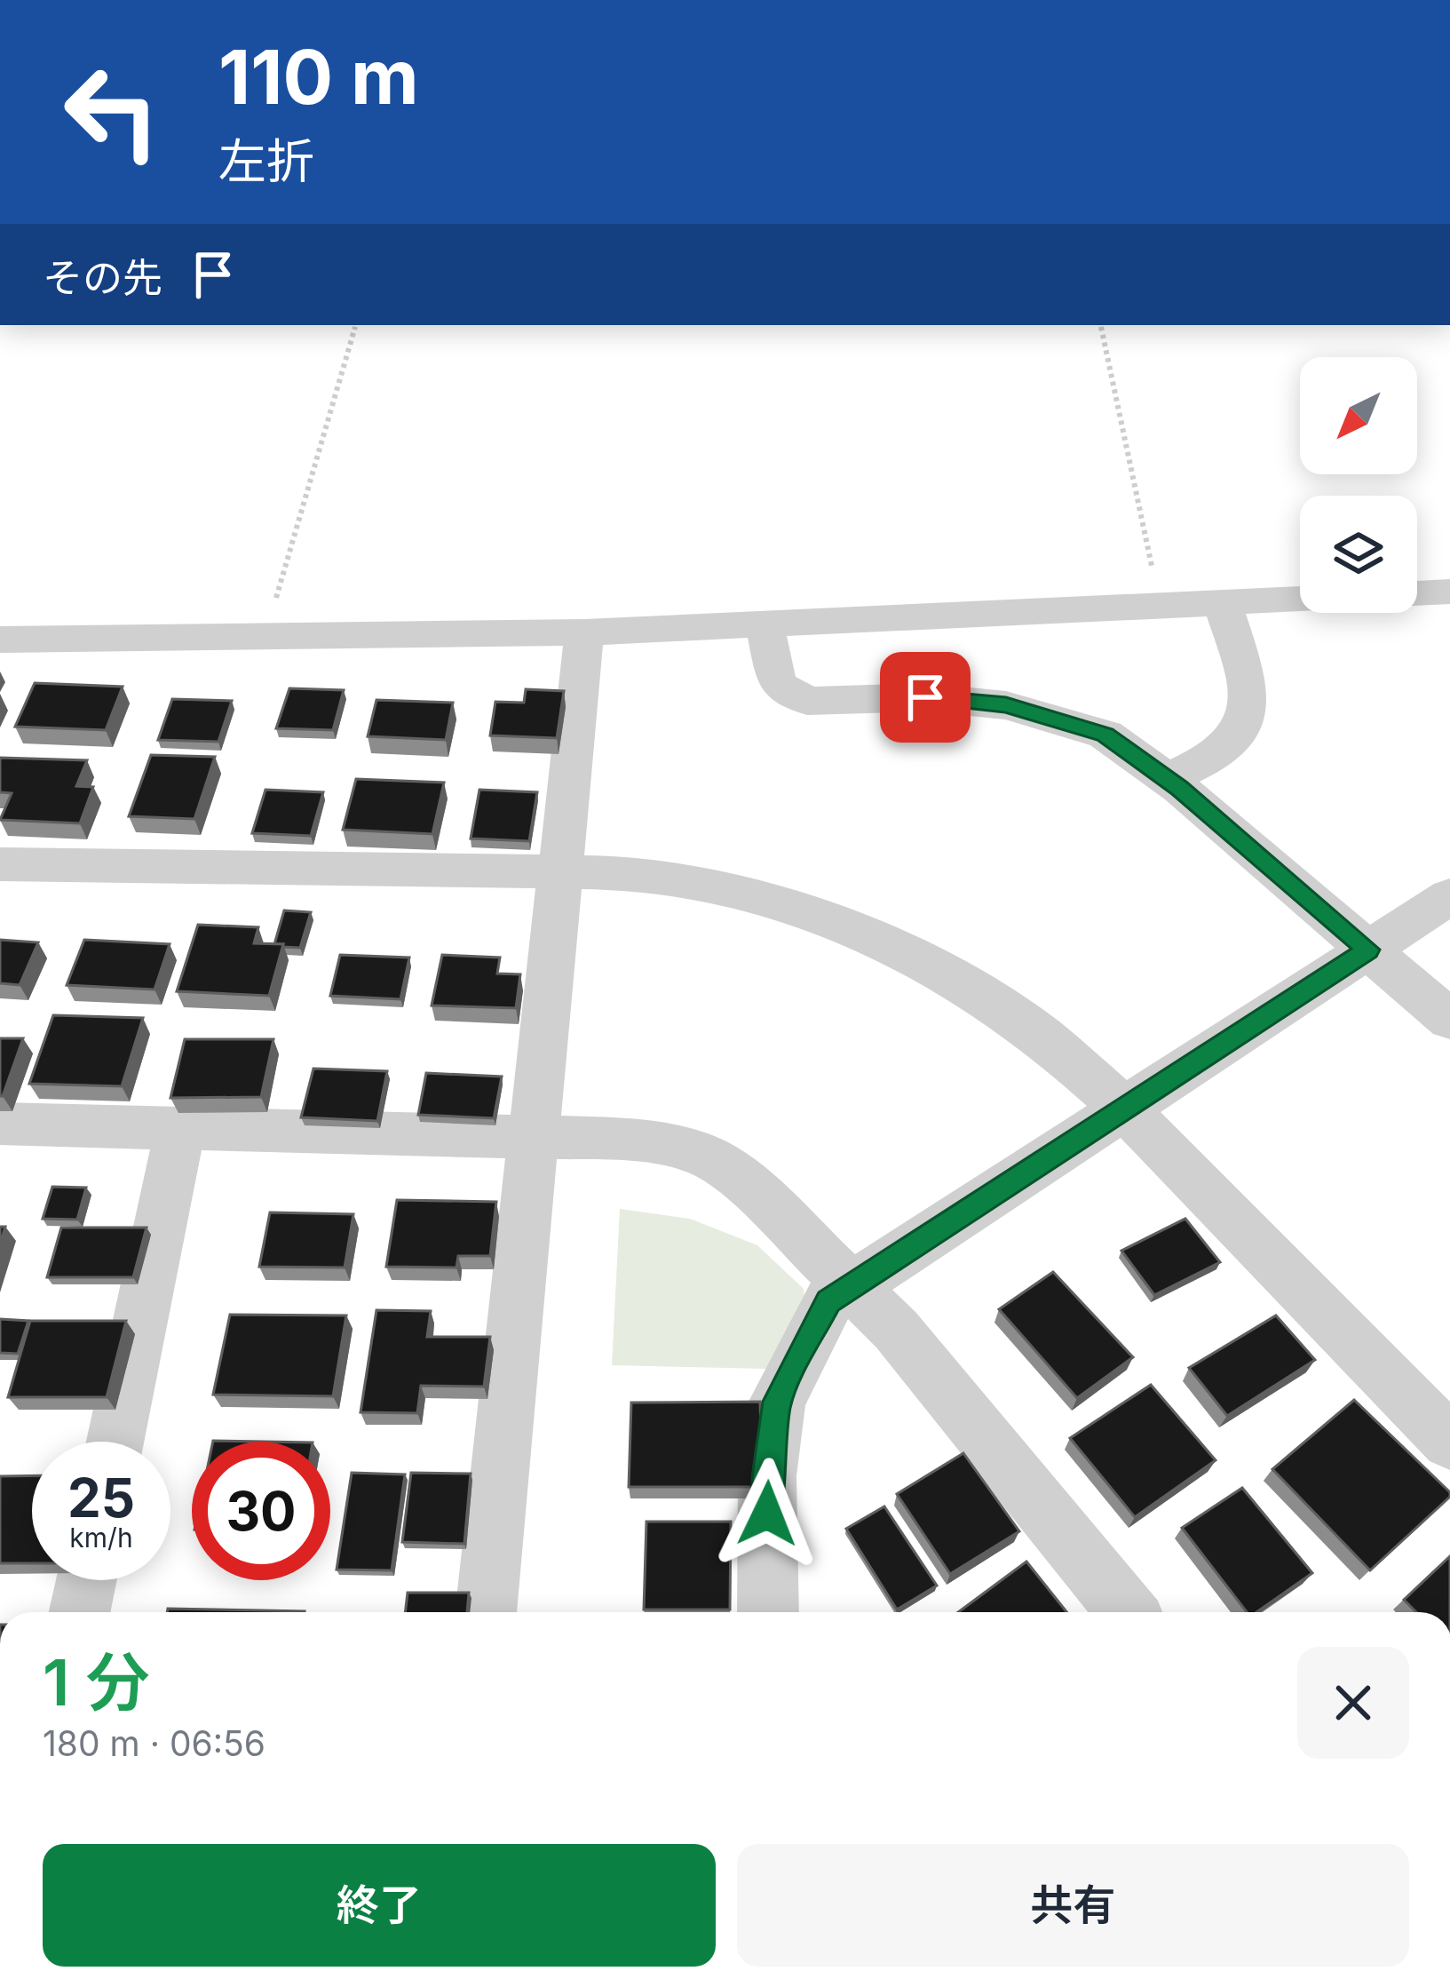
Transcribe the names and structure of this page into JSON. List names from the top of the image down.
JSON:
{
  "north": "bottom left",
  "page": {
    "turn": ["110 m", "左折"],
    "then": "その先",
    "speed": "25 km/h",
    "limit": "30",
    "heading": ["1 分", "180 m · 06:56"],
    "buttons": ["終了", "共有"]
  }
}
